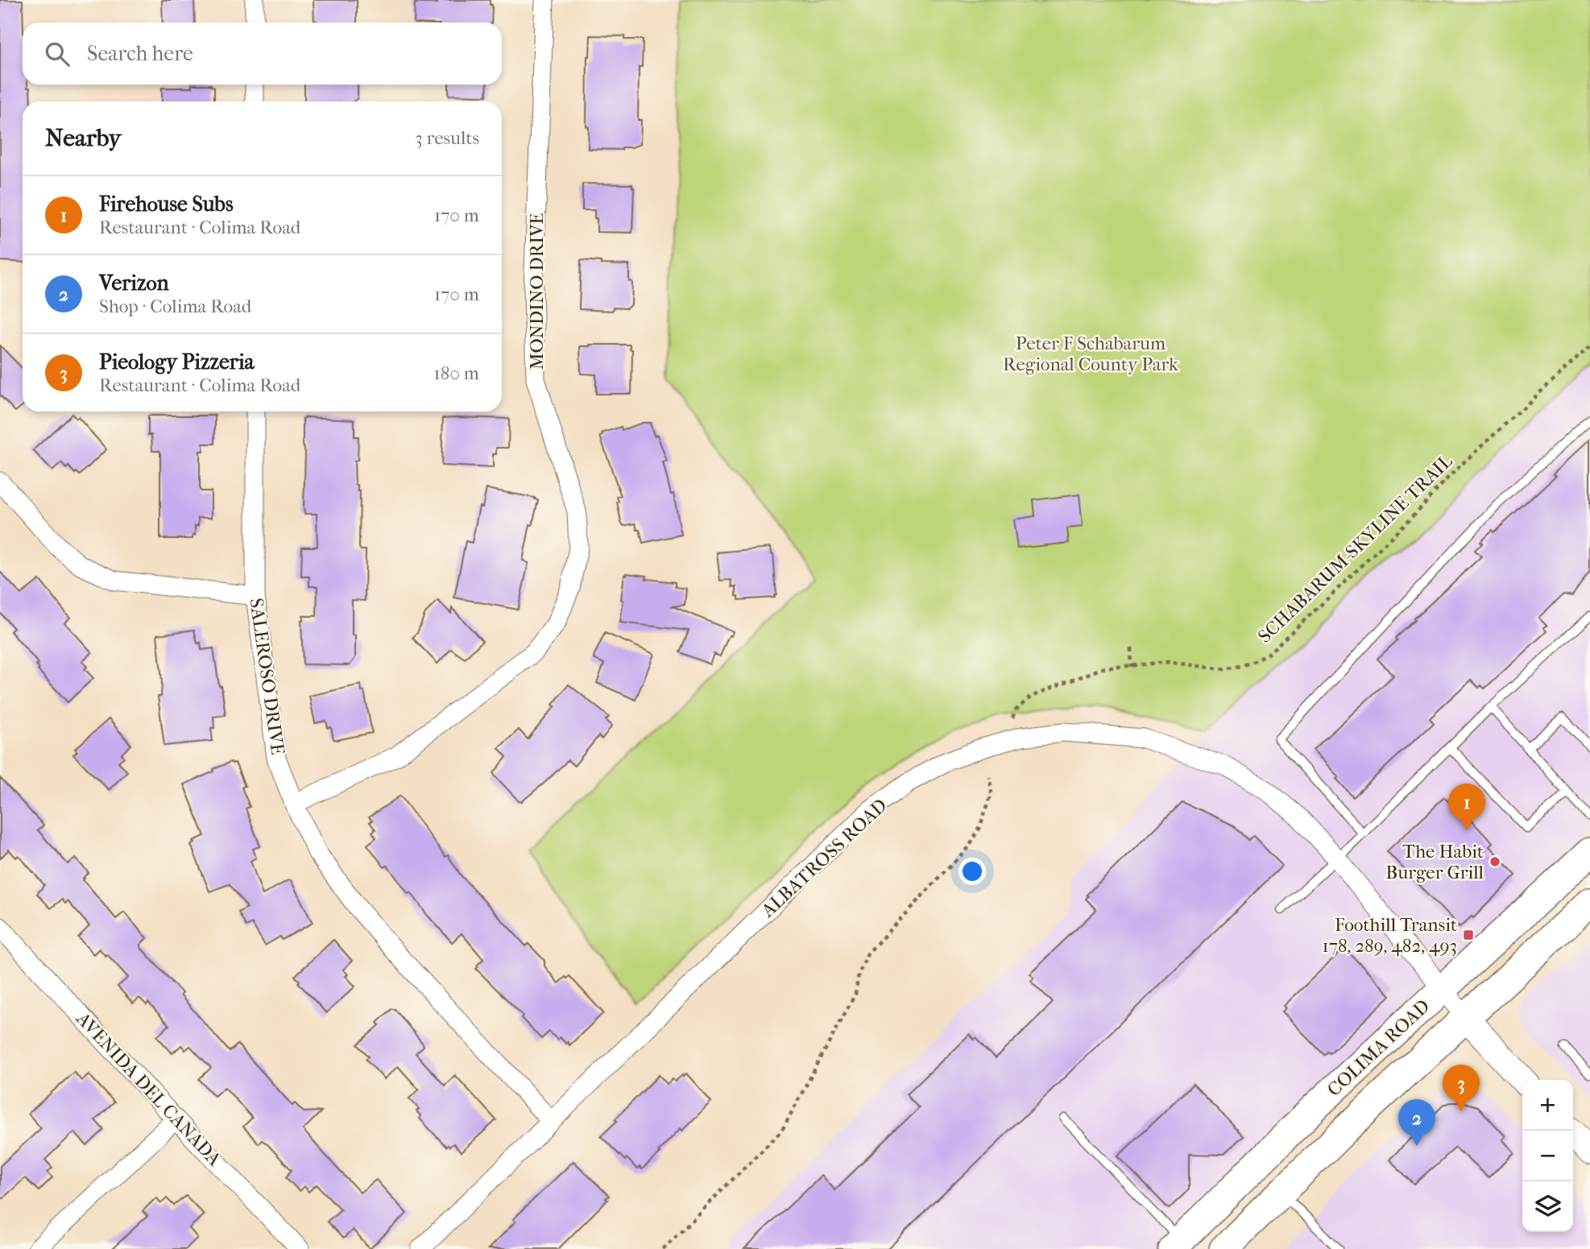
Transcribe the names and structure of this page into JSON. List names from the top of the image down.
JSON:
{
  "streets": {
    "main road": ["COLIMA ROAD"],
    "street": [
      "MONDINO DRIVE",
      "SALEROSO DRIVE",
      "ALBATROSS ROAD",
      "AVENIDA DEL CANADA"
    ],
    "path": ["SCHABARUM-SKYLINE TRAIL"]
  },
  "crossings": [
    ["MONDINO DRIVE", "SALEROSO DRIVE"],
    ["SALEROSO DRIVE", "ALBATROSS ROAD"],
    ["ALBATROSS ROAD", "COLIMA ROAD"]
  ],
  "parks": ["Peter F Schabarum Regional County Park"],
  "places": {
    "other": ["The Habit Burger Grill"],
    "transit": ["Foothill Transit 178, 289, 482, 493"]
  },
  "page": {
    "search": "Search here",
    "heading": ["Nearby", "3 results"],
    "list": [
      {
        "mark": "1",
        "name": "Firehouse Subs",
        "note": "Restaurant · Colima Road",
        "value": "170 m"
      },
      {
        "mark": "2",
        "name": "Verizon",
        "note": "Shop · Colima Road",
        "value": "170 m"
      },
      {
        "mark": "3",
        "name": "Pieology Pizzeria",
        "note": "Restaurant · Colima Road",
        "value": "180 m"
      }
    ],
    "pins": ["1", "3", "2"],
    "map_buttons": ["+", "−"]
  }
}
